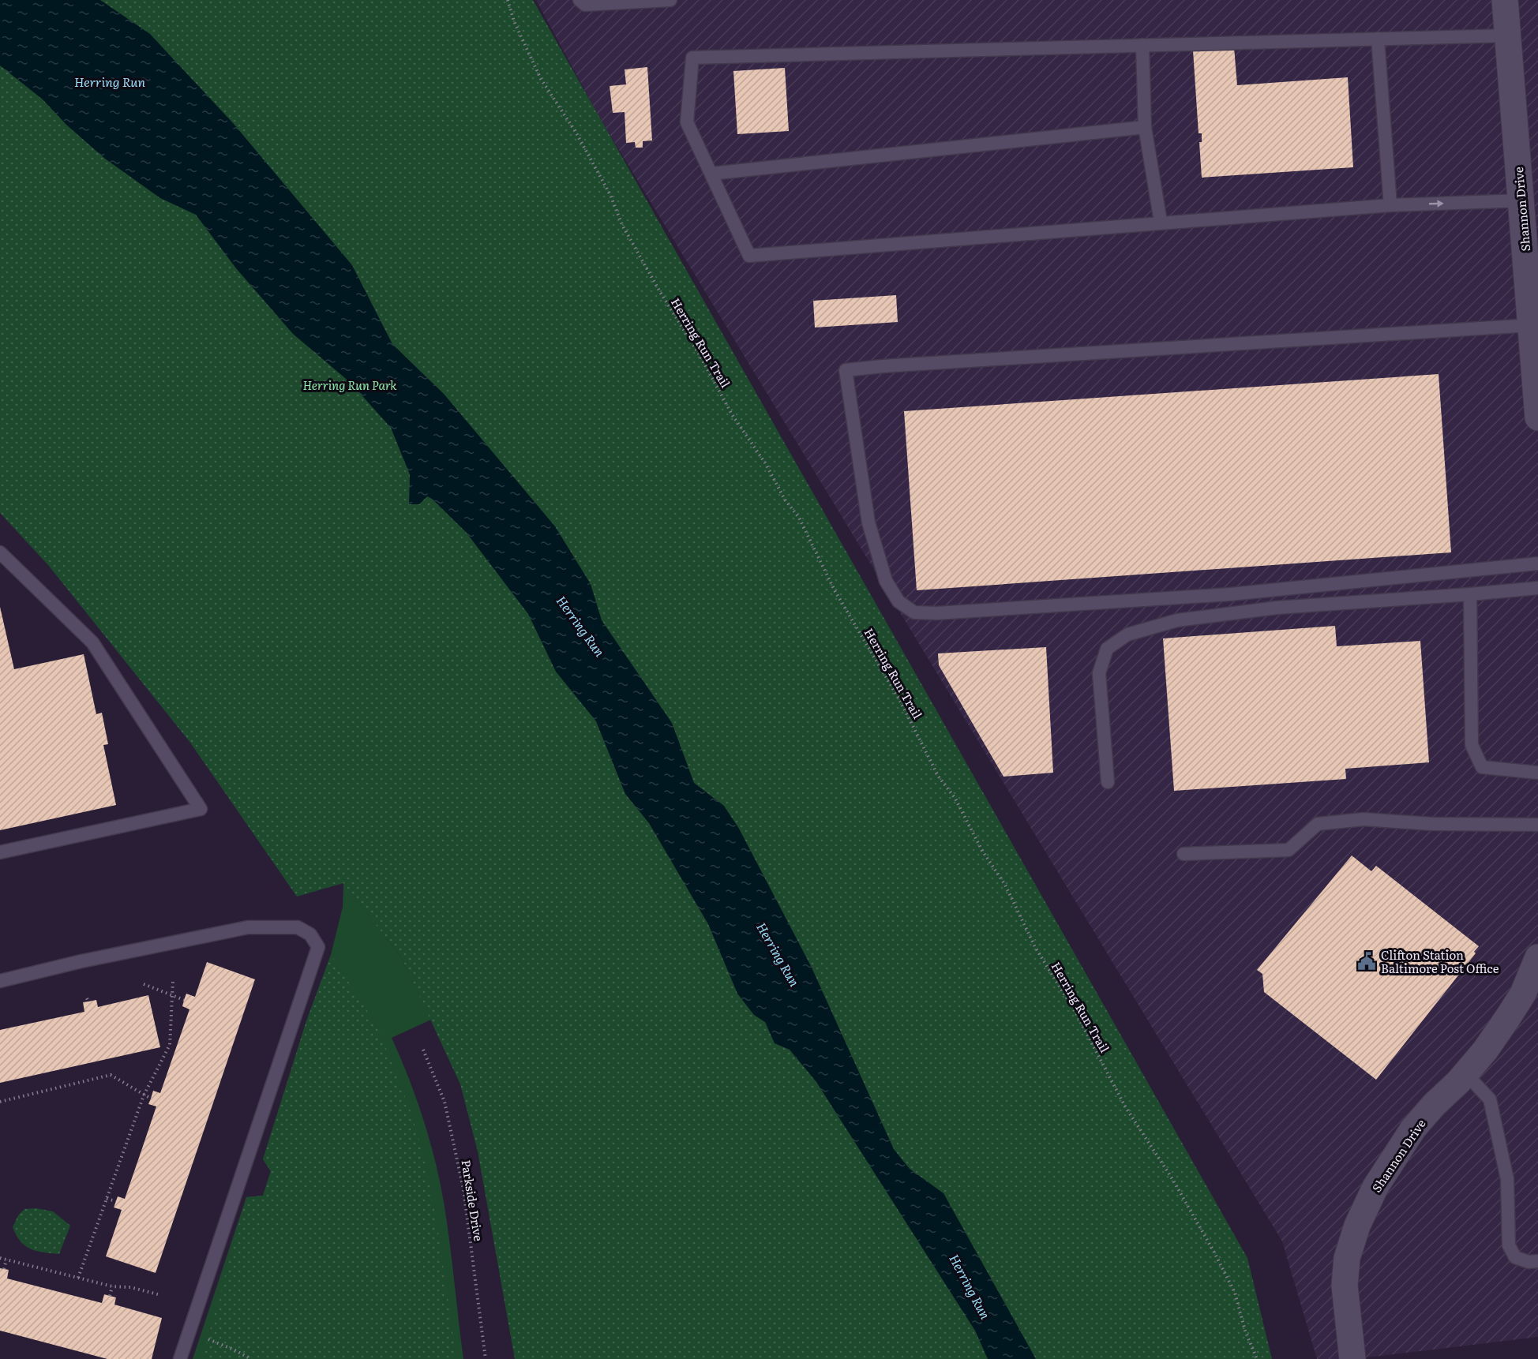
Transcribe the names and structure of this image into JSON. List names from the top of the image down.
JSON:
{
  "streets": {
    "street": ["Shannon Drive"],
    "path": ["Herring Run Trail", "Parkside Drive"]
  },
  "water": ["Herring Run"],
  "parks": ["Herring Run Park"],
  "places": {
    "public building": ["Clifton Station Baltimore Post Office"]
  }
}
